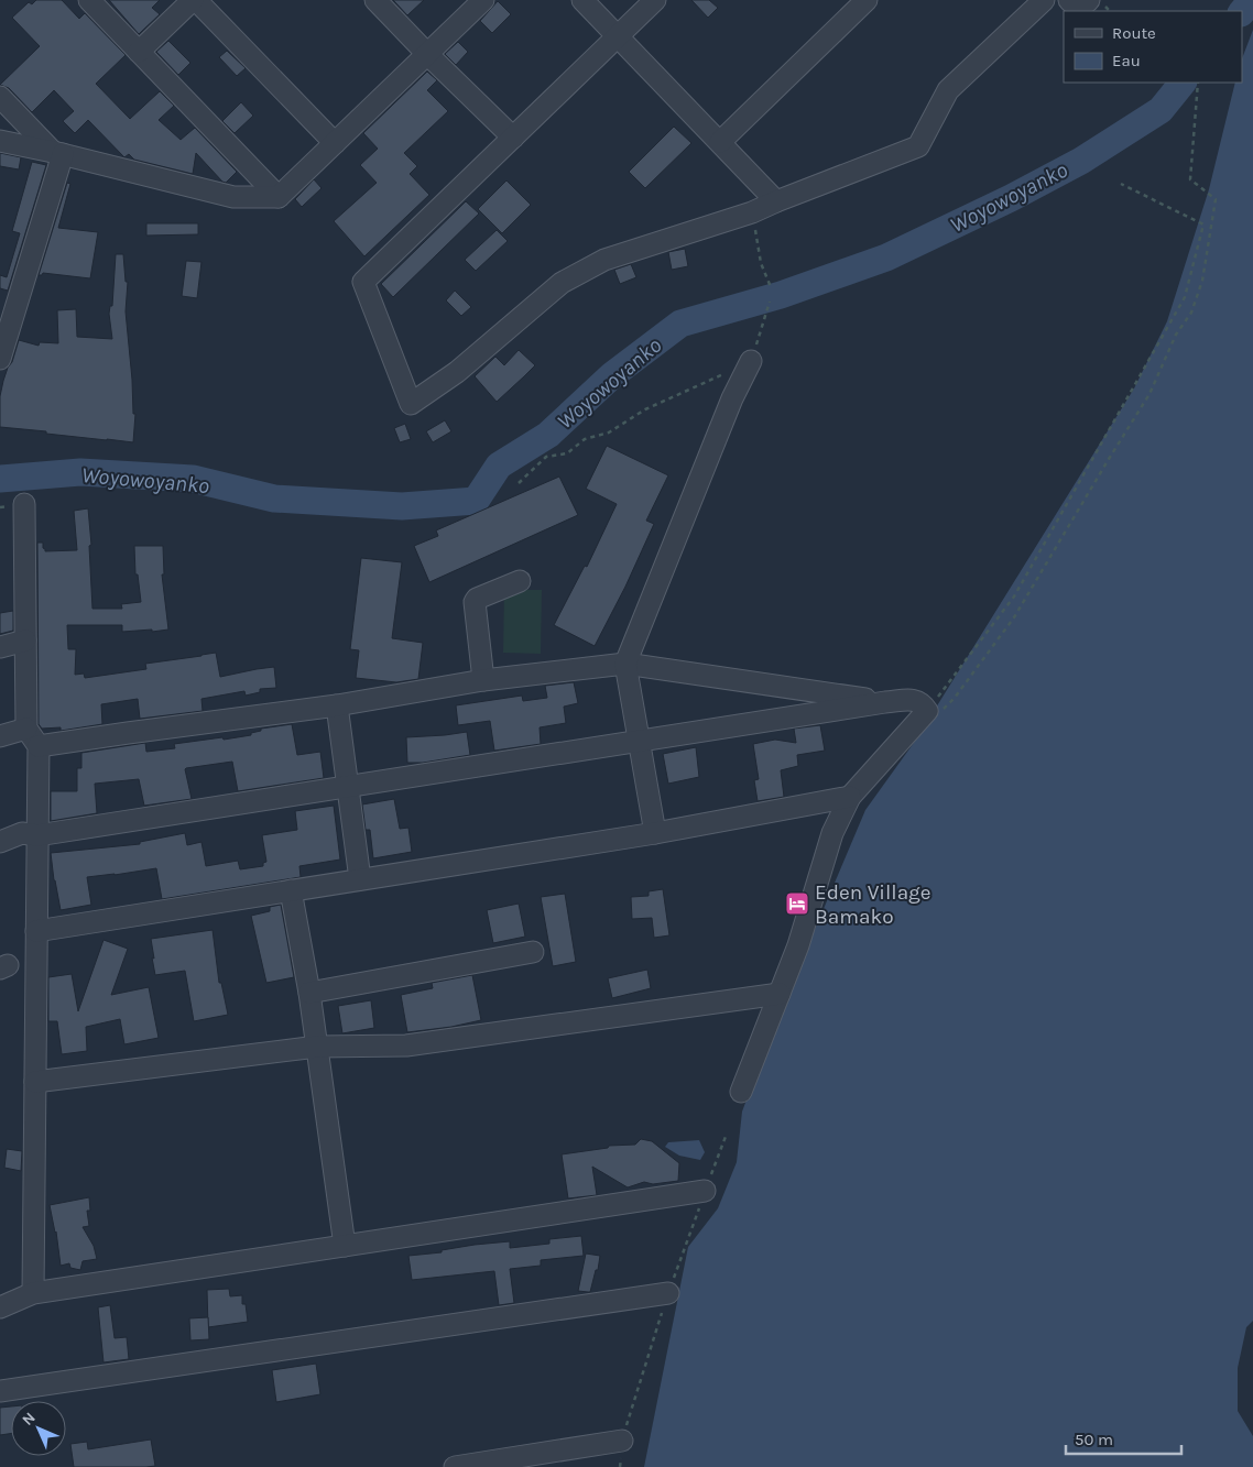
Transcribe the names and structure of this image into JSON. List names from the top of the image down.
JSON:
{
  "water": ["Woyowoyanko"],
  "places": {
    "hotel": ["Eden Village Bamako"]
  },
  "legend": ["Route", "Eau"],
  "scale_bar": "50 m",
  "north": "top left"
}
